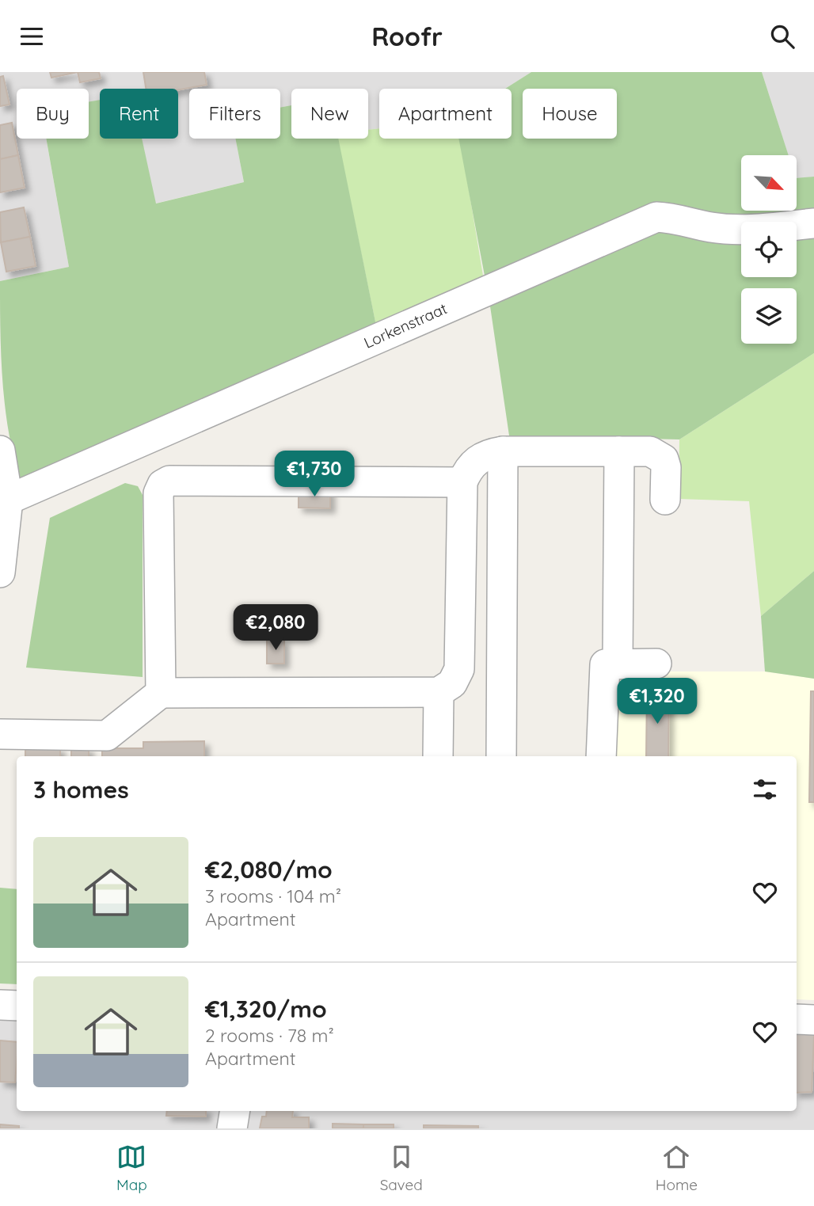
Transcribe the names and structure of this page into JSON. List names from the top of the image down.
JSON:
{
  "streets": {
    "street": ["Lorkenstraat"]
  },
  "north": "bottom right",
  "page": {
    "header": "Roofr",
    "chip": [
      "Buy",
      "Rent",
      "Filters",
      "New",
      "Apartment",
      "House"
    ],
    "price": ["€1,730", "€2,080", "€1,320"],
    "heading": "3 homes",
    "list": [
      {
        "name": "€2,080/mo",
        "note": "3 rooms · 104 m² · Apartment"
      },
      {
        "name": "€1,320/mo",
        "note": "2 rooms · 78 m² · Apartment"
      }
    ],
    "tabs": ["Map", "Saved", "Home"]
  }
}
